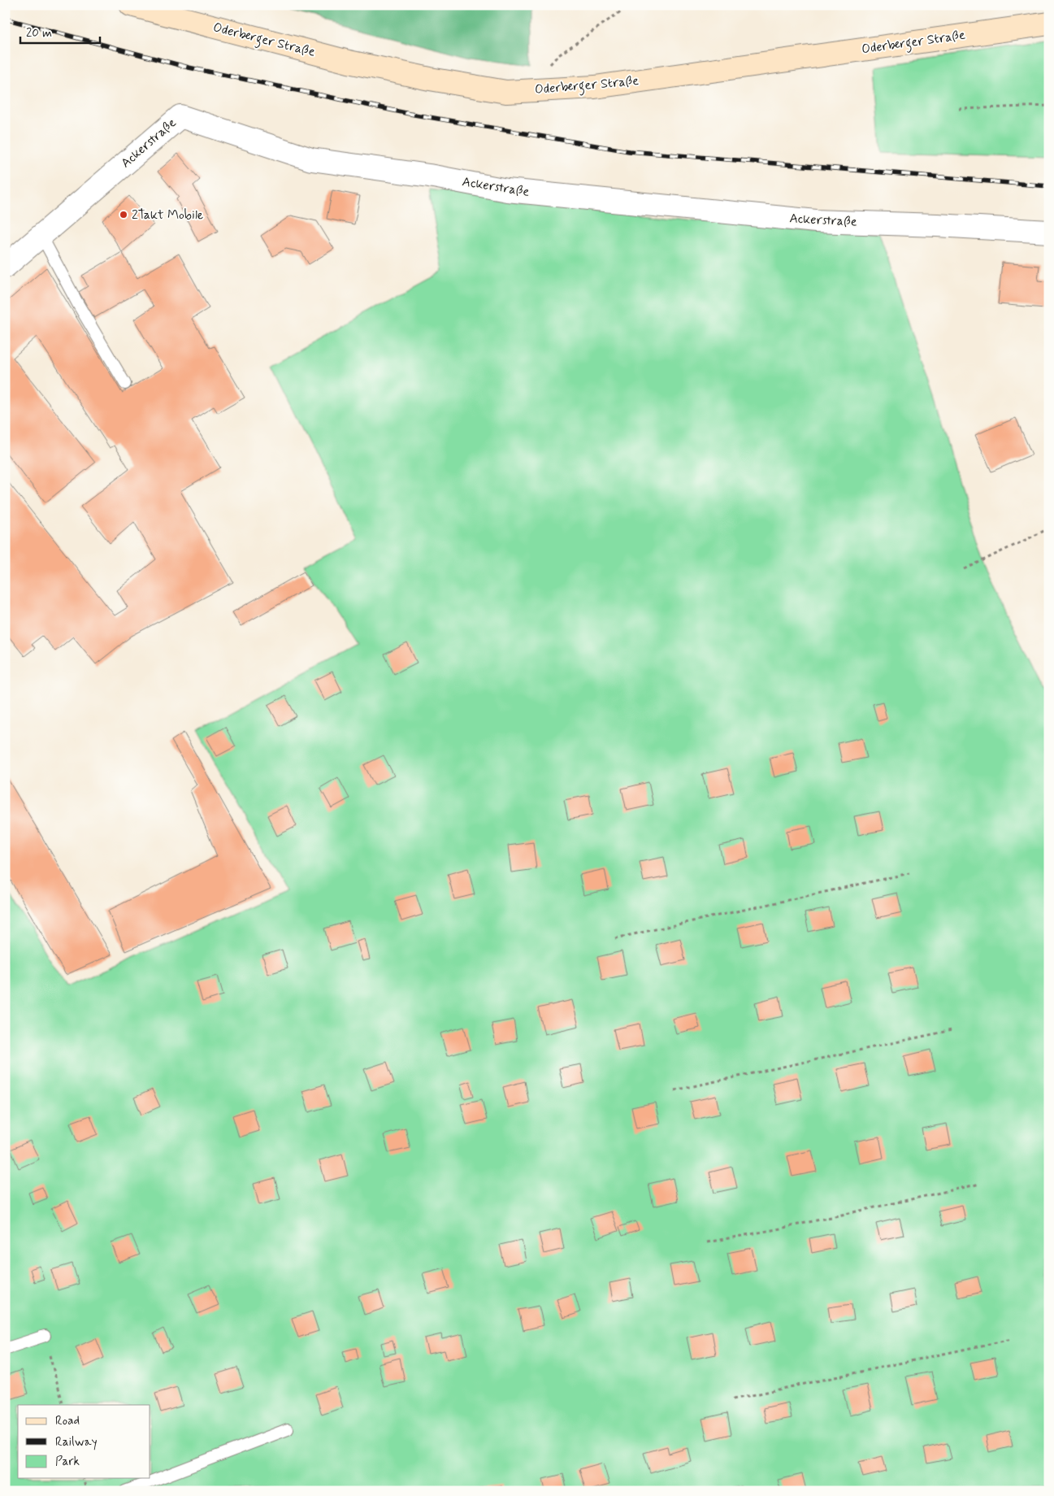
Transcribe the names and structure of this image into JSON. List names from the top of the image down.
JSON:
{
  "streets": {
    "main road": ["Oderberger Straße"],
    "street": ["Ackerstraße"]
  },
  "places": ["2Takt Mobile"],
  "legend": ["Road", "Railway", "Park"],
  "scale_bar": "20 m"
}
